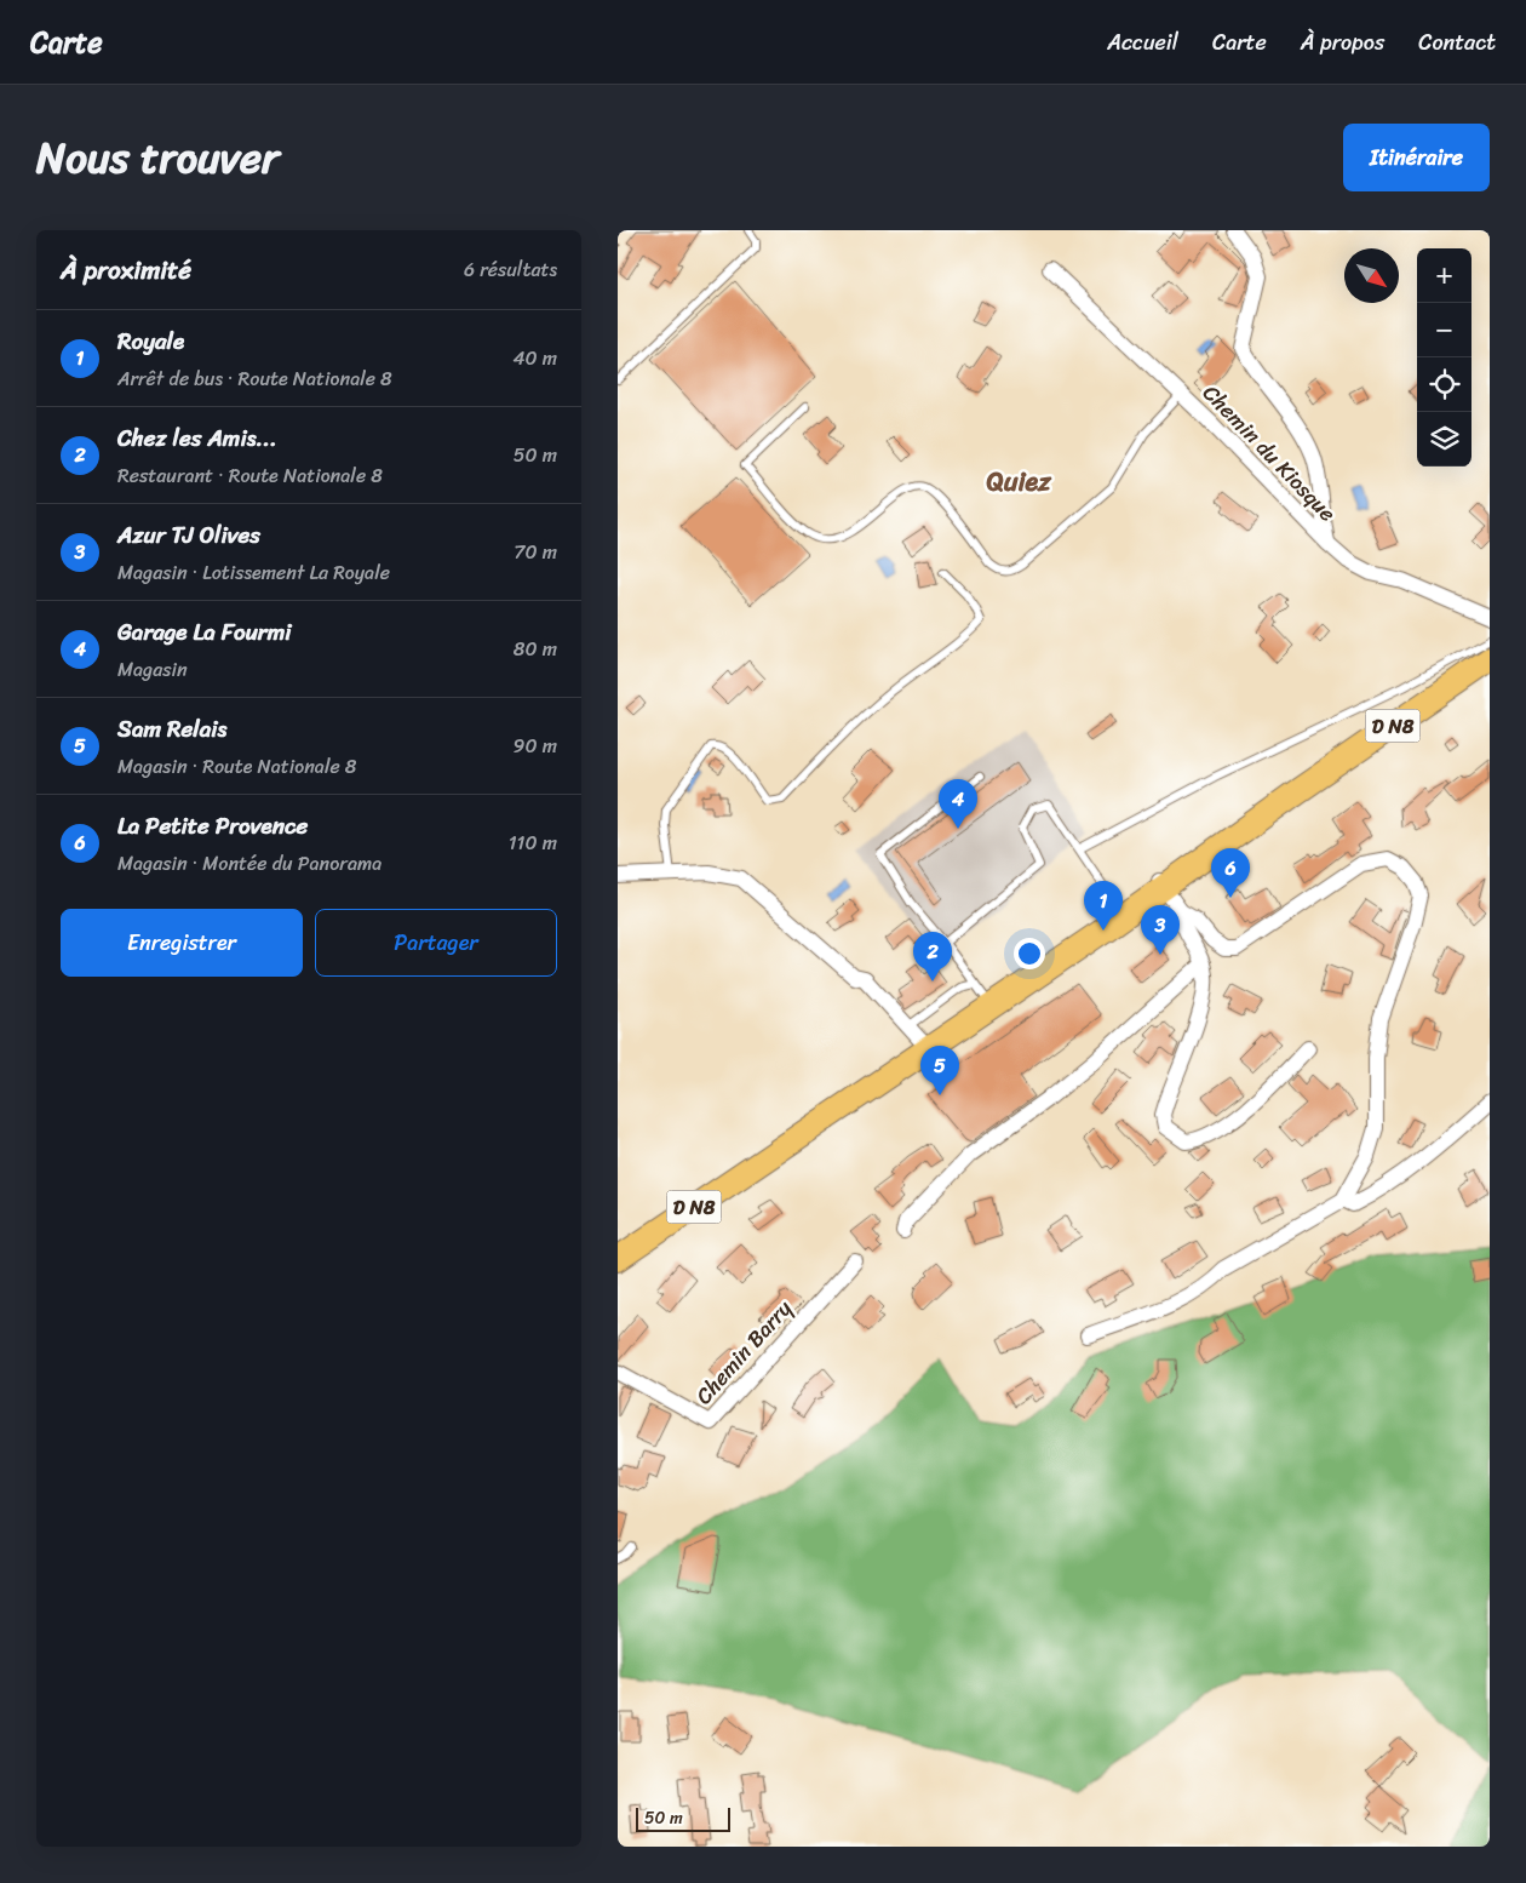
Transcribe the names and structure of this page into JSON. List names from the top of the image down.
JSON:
{
  "streets": {
    "main road": ["D N8"],
    "street": ["Chemin du Kiosque", "Chemin Barry"]
  },
  "districts": ["Quiez"],
  "scale_bar": "50 m",
  "north": "bottom right",
  "page": {
    "header": "Carte",
    "nav": [
      "Accueil",
      "Carte",
      "À propos",
      "Contact"
    ],
    "title": "Nous trouver",
    "buttons": [
      "Itinéraire",
      ["Enregistrer", "Partager"]
    ],
    "heading": ["À proximité", "6 résultats"],
    "map_buttons": ["+", "−"],
    "list": [
      {
        "mark": "1",
        "name": "Royale",
        "note": "Arrêt de bus · Route Nationale 8",
        "value": "40 m"
      },
      {
        "mark": "2",
        "name": "Chez les Amis...",
        "note": "Restaurant · Route Nationale 8",
        "value": "50 m"
      },
      {
        "mark": "3",
        "name": "Azur TJ Olives",
        "note": "Magasin · Lotissement La Royale",
        "value": "70 m"
      },
      {
        "mark": "4",
        "name": "Garage La Fourmi",
        "note": "Magasin",
        "value": "80 m"
      },
      {
        "mark": "5",
        "name": "Sam Relais",
        "note": "Magasin · Route Nationale 8",
        "value": "90 m"
      },
      {
        "mark": "6",
        "name": "La Petite Provence",
        "note": "Magasin · Montée du Panorama",
        "value": "110 m"
      }
    ],
    "pins": [
      "4",
      "6",
      "1",
      "3",
      "2",
      "5"
    ],
    "scale": "50 m"
  }
}
